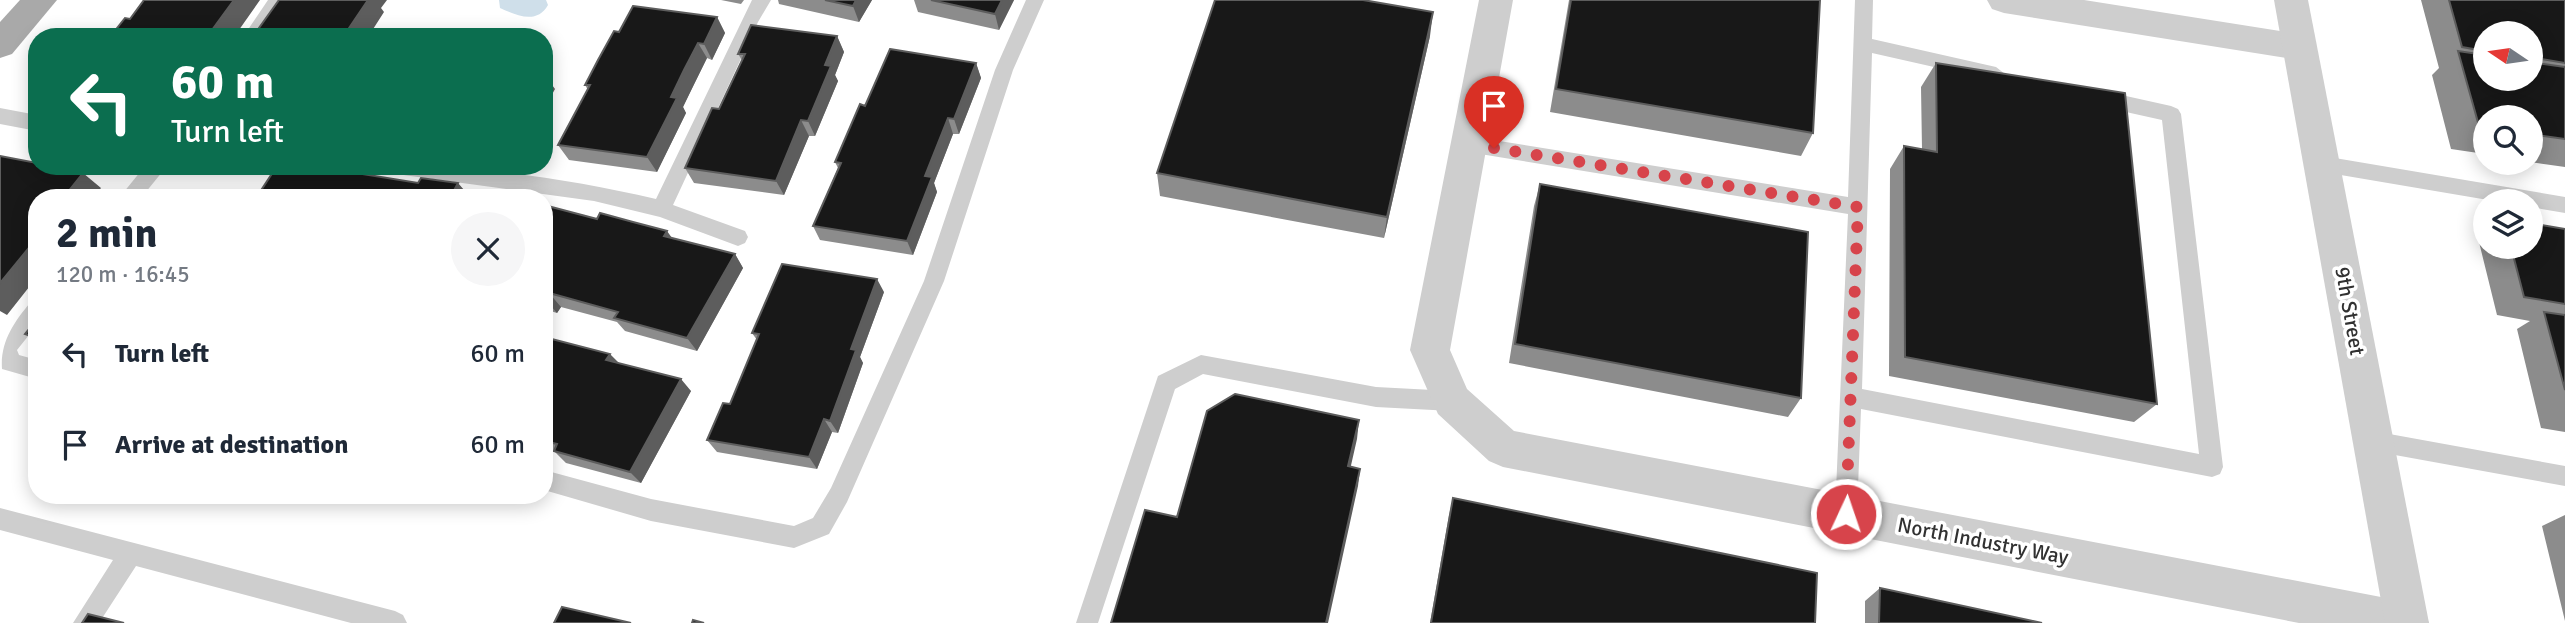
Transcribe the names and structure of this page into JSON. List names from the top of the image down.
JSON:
{
  "streets": {
    "street": ["9th Street", "North Industry Way"]
  },
  "crossings": [
    ["9th Street", "North Industry Way"]
  ],
  "north": "left",
  "page": {
    "turn": ["60 m", "Turn left"],
    "heading": ["2 min", "120 m · 16:45"],
    "list": [
      {
        "name": "Turn left",
        "value": "60 m"
      },
      {
        "name": "Arrive at destination",
        "value": "60 m"
      }
    ]
  }
}
